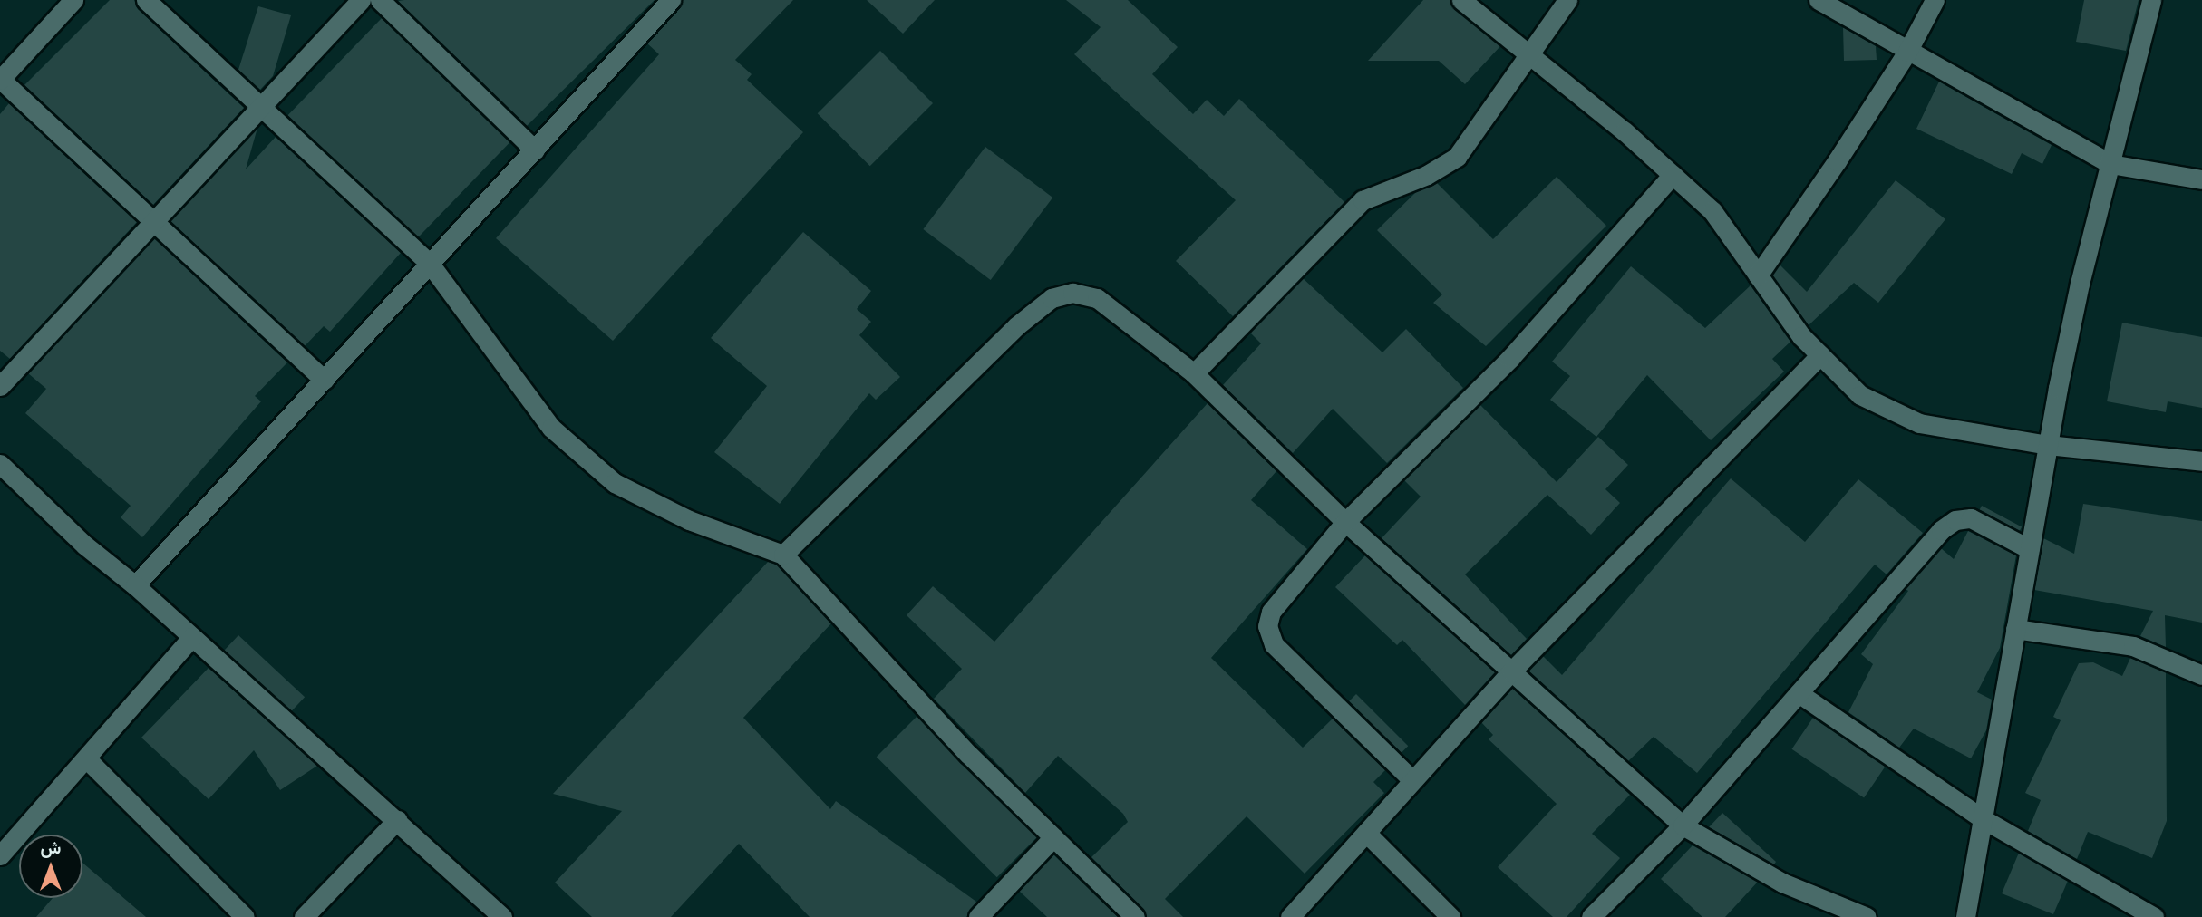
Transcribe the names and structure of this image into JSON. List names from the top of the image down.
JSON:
{
  "north": "top"
}
